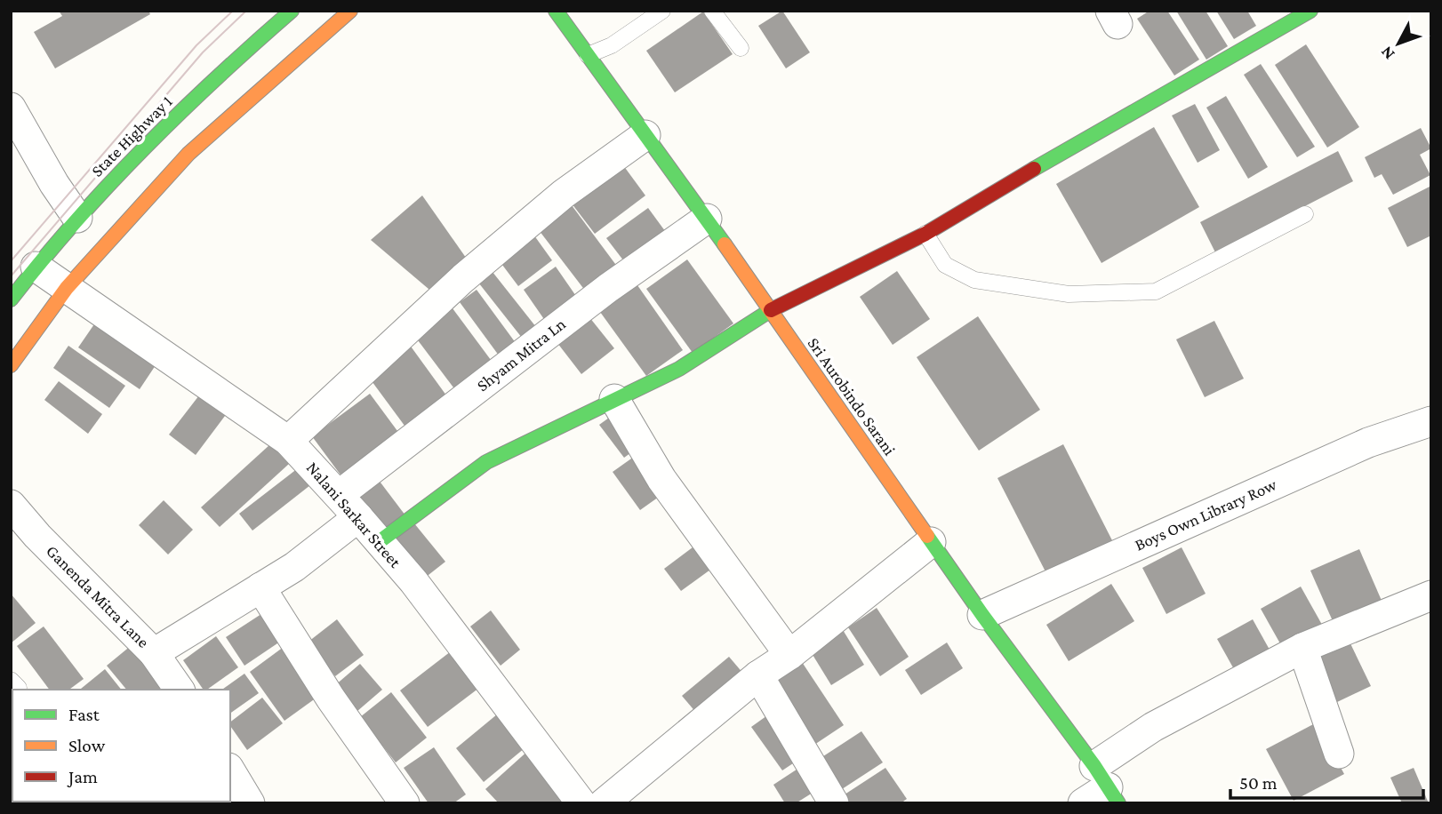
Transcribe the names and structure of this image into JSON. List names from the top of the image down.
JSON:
{
  "streets": {
    "main road": ["State Highway 1", "Sri Aurobindo Sarani"],
    "street": [
      "Shyam Mitra Ln",
      "Nalani Sarkar Street",
      "Boys Own Library Row",
      "Ganenda Mitra Lane"
    ]
  },
  "crossings": [
    ["State Highway 1", "Nalani Sarkar Street"],
    ["Shyam Mitra Ln", "Sri Aurobindo Sarani"],
    ["Shyam Mitra Ln", "Nalani Sarkar Street"],
    ["Sri Aurobindo Sarani", "Boys Own Library Row"]
  ],
  "legend": ["Fast", "Slow", "Jam"],
  "scale_bar": "50 m",
  "north": "bottom left"
}
